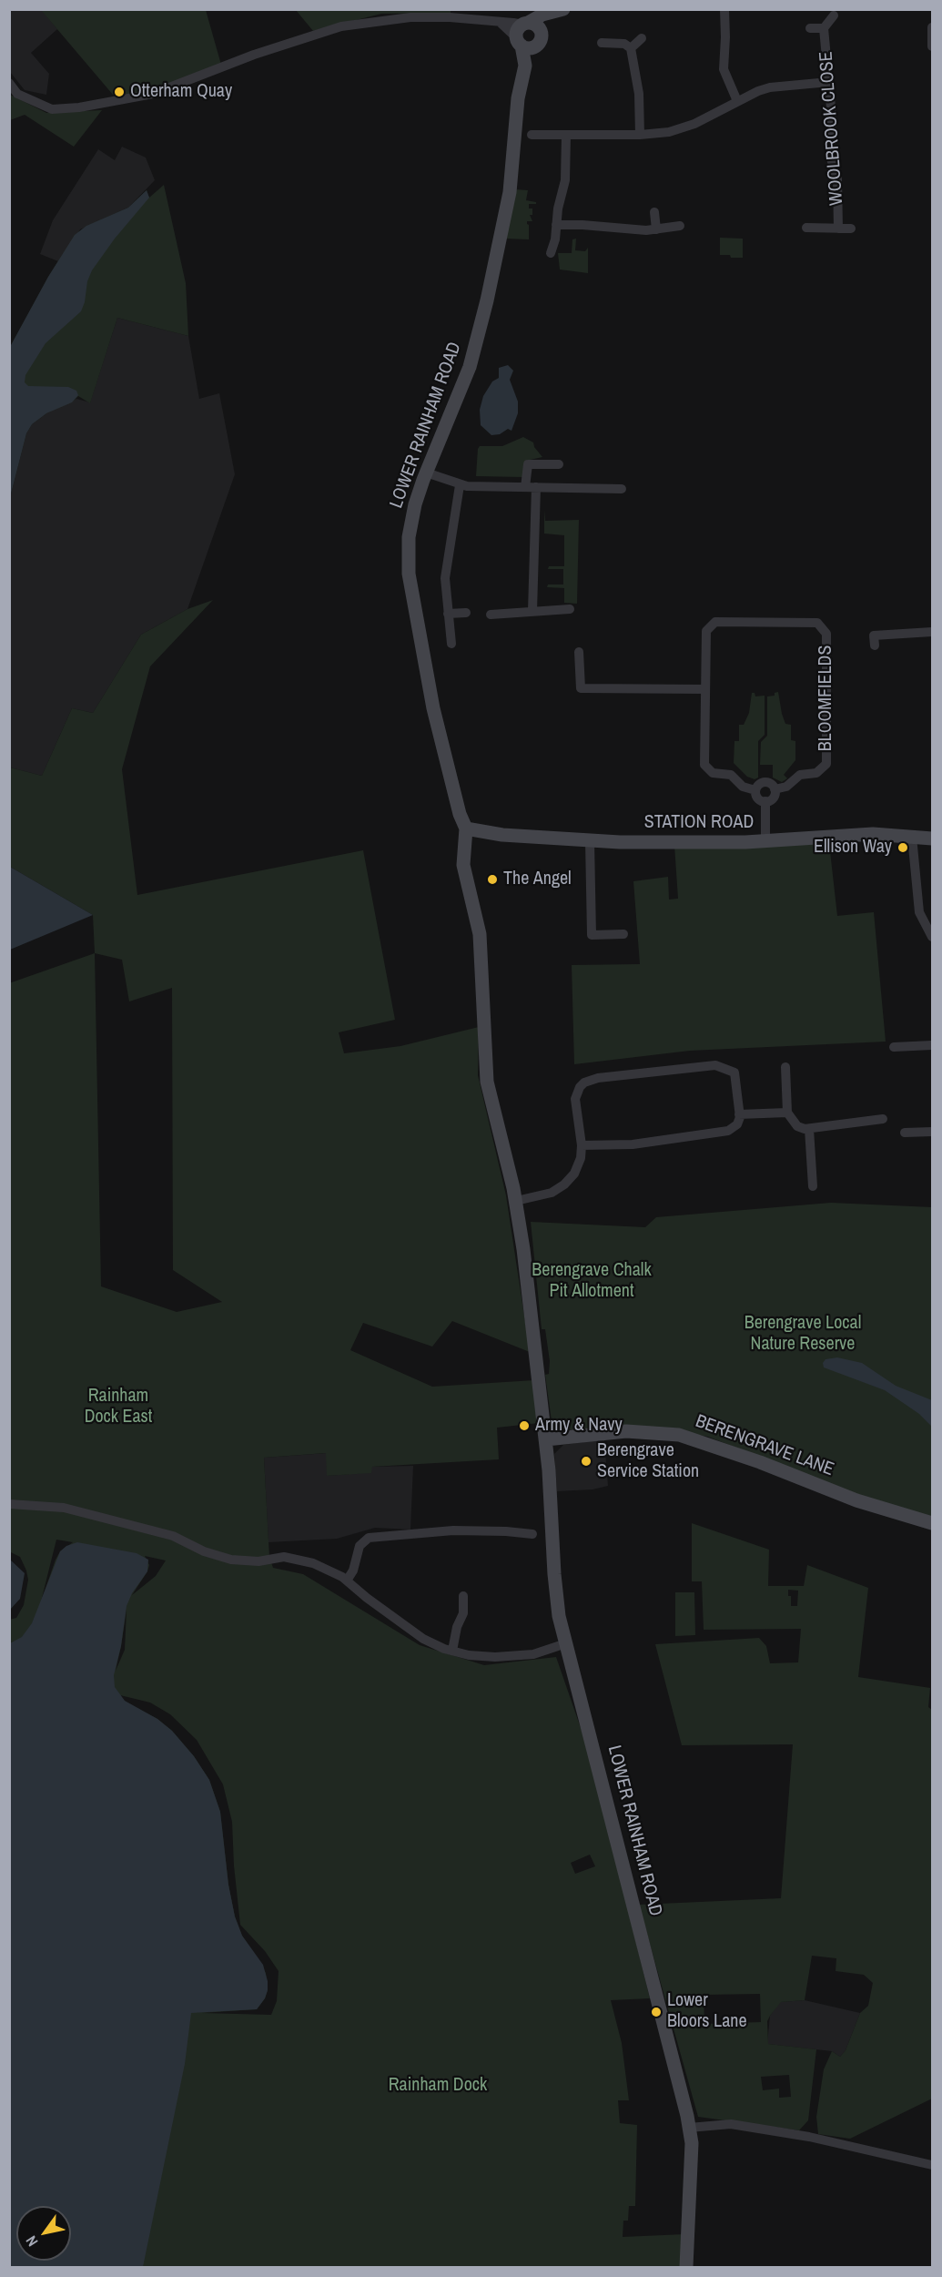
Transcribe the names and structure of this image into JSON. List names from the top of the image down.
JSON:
{
  "streets": {
    "main road": ["LOWER RAINHAM ROAD", "STATION ROAD", "BERENGRAVE LANE"],
    "street": ["WOOLBROOK CLOSE", "BLOOMFIELDS"]
  },
  "crossings": [
    ["LOWER RAINHAM ROAD", "STATION ROAD"],
    ["LOWER RAINHAM ROAD", "BERENGRAVE LANE"]
  ],
  "parks": [
    "Berengrave Chalk Pit Allotment",
    "Berengrave Local Nature Reserve",
    "Rainham Dock East",
    "Rainham Dock"
  ],
  "places": [
    "Otterham Quay",
    "Ellison Way",
    "The Angel",
    "Army & Navy",
    "Berengrave Service Station",
    "Lower Bloors Lane"
  ],
  "north": "bottom left"
}
